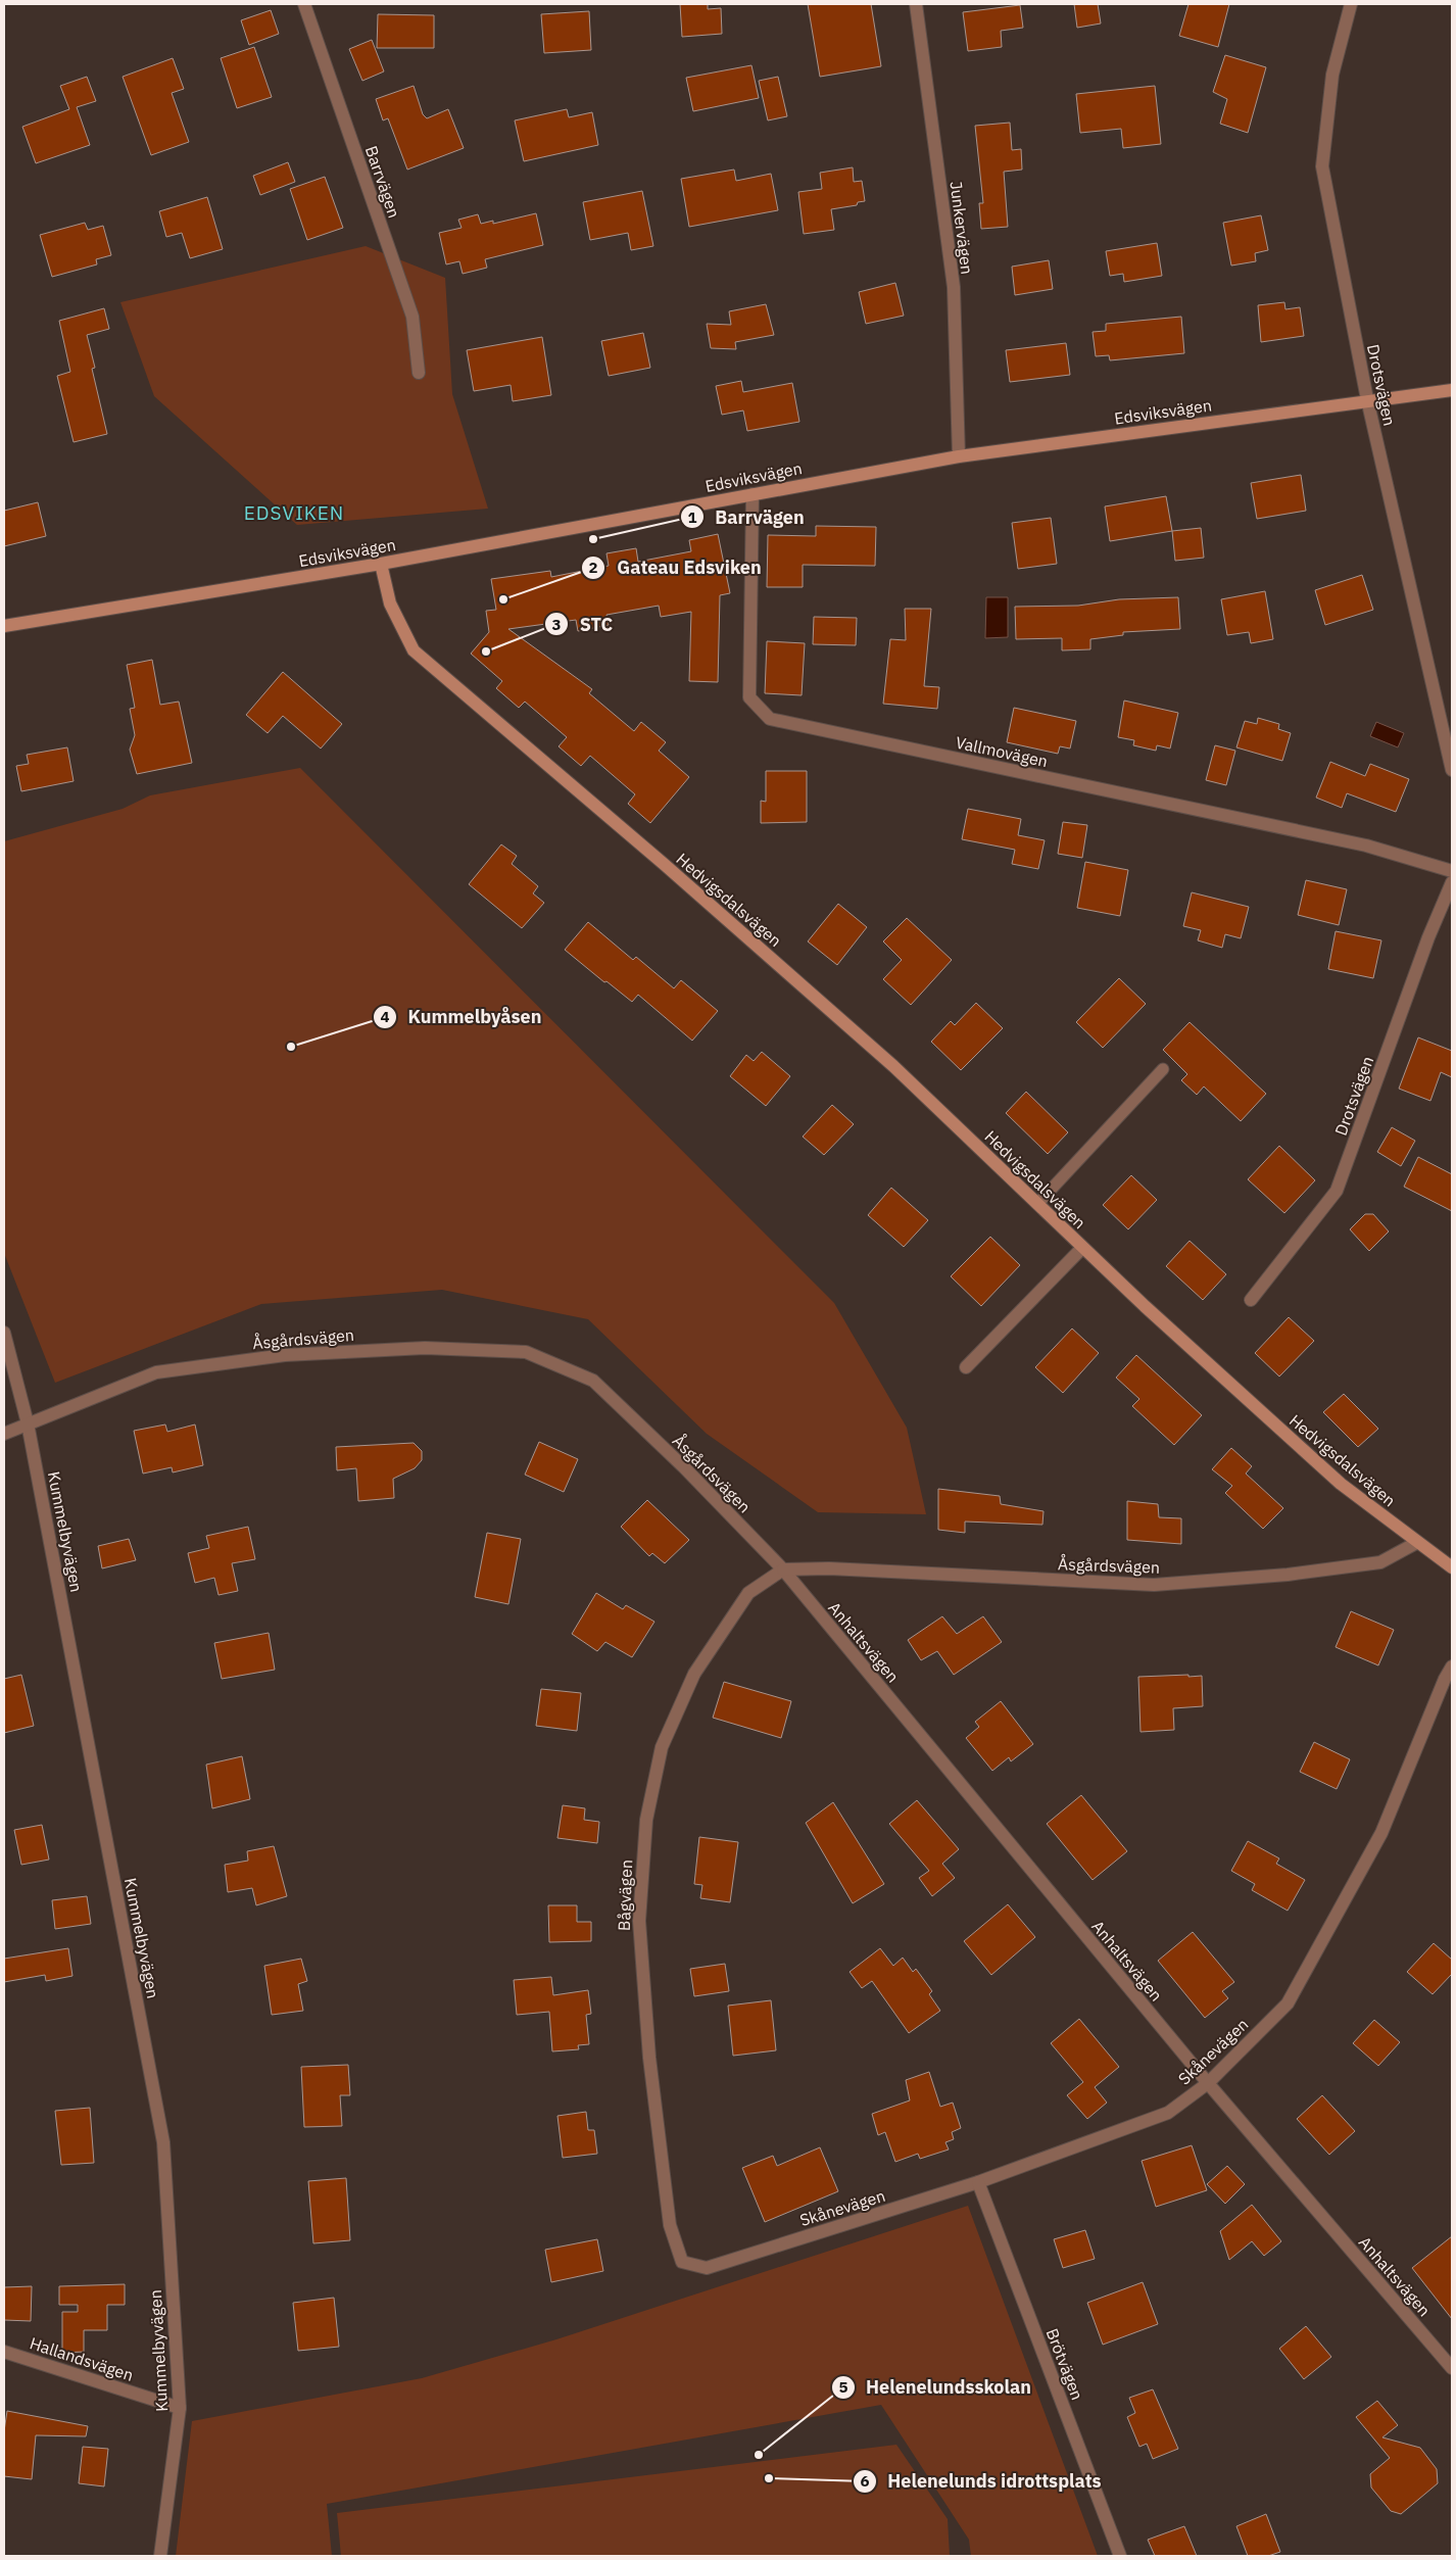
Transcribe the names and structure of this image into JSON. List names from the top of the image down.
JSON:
{
  "streets": {
    "street": [
      "Barrvägen",
      "Junkervägen",
      "Drotsvägen",
      "Edsviksvägen",
      "Vallmovägen",
      "Hedvigsdalsvägen",
      "Åsgårdsvägen",
      "Kummelbyvägen",
      "Anhaltsvägen",
      "Bågvägen",
      "Skånevägen",
      "Hallandsvägen",
      "Brötvägen"
    ]
  },
  "crossings": [
    ["Junkervägen", "Edsviksvägen"],
    ["Drotsvägen", "Edsviksvägen"],
    ["Edsviksvägen", "Vallmovägen"],
    ["Edsviksvägen", "Hedvigsdalsvägen"],
    ["Hedvigsdalsvägen", "Åsgårdsvägen"],
    ["Åsgårdsvägen", "Kummelbyvägen"],
    ["Åsgårdsvägen", "Anhaltsvägen"],
    ["Åsgårdsvägen", "Bågvägen"],
    ["Kummelbyvägen", "Hallandsvägen"],
    ["Anhaltsvägen", "Bågvägen"],
    ["Anhaltsvägen", "Skånevägen"],
    ["Bågvägen", "Skånevägen"],
    ["Skånevägen", "Brötvägen"]
  ],
  "districts": ["EDSVIKEN"],
  "places": [
    "Barrvägen",
    "Gateau Edsviken",
    "STC",
    "Kummelbyåsen",
    "Helenelundsskolan",
    "Helenelunds idrottsplats"
  ]
}
